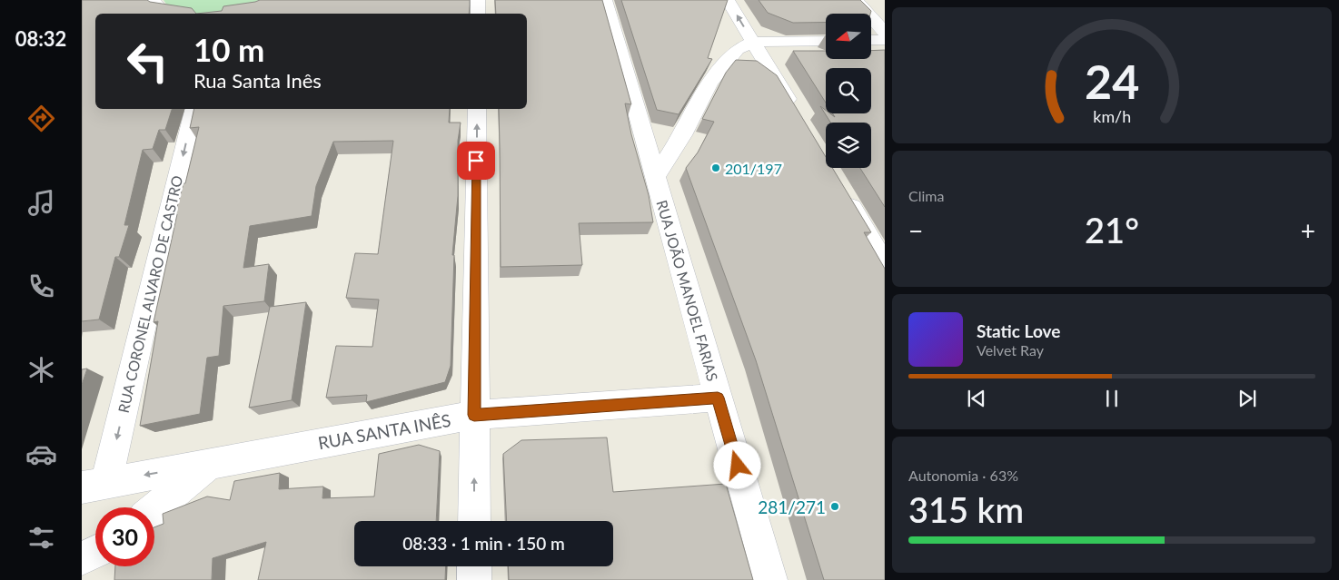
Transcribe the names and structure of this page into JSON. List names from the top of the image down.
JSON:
{
  "streets": {
    "street": ["RUA JOÃO MANOEL FARIAS", "RUA CORONEL ALVARO DE CASTRO", "RUA SANTA INÊS"]
  },
  "crossings": [
    ["RUA JOÃO MANOEL FARIAS", "RUA SANTA INÊS"],
    ["RUA CORONEL ALVARO DE CASTRO", "RUA SANTA INÊS"]
  ],
  "one_way": ["RUA CORONEL ALVARO DE CASTRO"],
  "places": ["201/197", "281/271"],
  "north": "left",
  "page": {
    "tabs": "08:32",
    "turn": ["10 m", "Rua Santa Inês"],
    "tile": [
      "Clima",
      ["Autonomia · 63%", "315 km"]
    ],
    "heat": ["−", "21°", "+"],
    "song": ["Static Love", "Velvet Ray"],
    "limit": "30",
    "trip": "08:33 · 1 min · 150 m",
    "gauge": ["24", "km/h"]
  }
}
